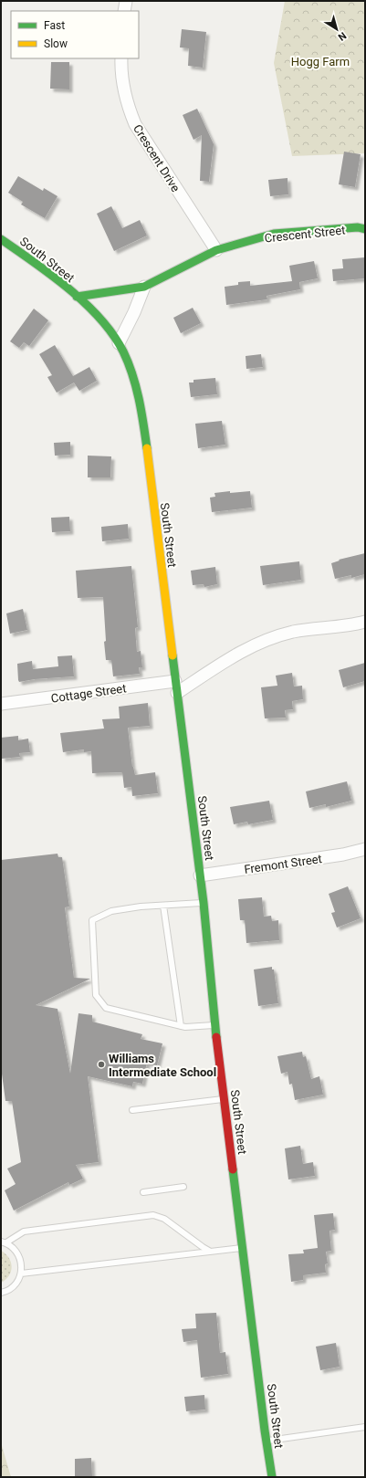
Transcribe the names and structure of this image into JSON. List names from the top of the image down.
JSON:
{
  "streets": {
    "street": [
      "Crescent Drive",
      "Crescent Street",
      "South Street",
      "Cottage Street",
      "Fremont Street"
    ]
  },
  "crossings": [
    ["Crescent Drive", "Crescent Street"],
    ["Crescent Street", "South Street"],
    ["South Street", "Cottage Street"],
    ["South Street", "Fremont Street"]
  ],
  "parks": ["Hogg Farm"],
  "places": ["Williams Intermediate School"],
  "legend": ["Fast", "Slow"],
  "north": "bottom right"
}
